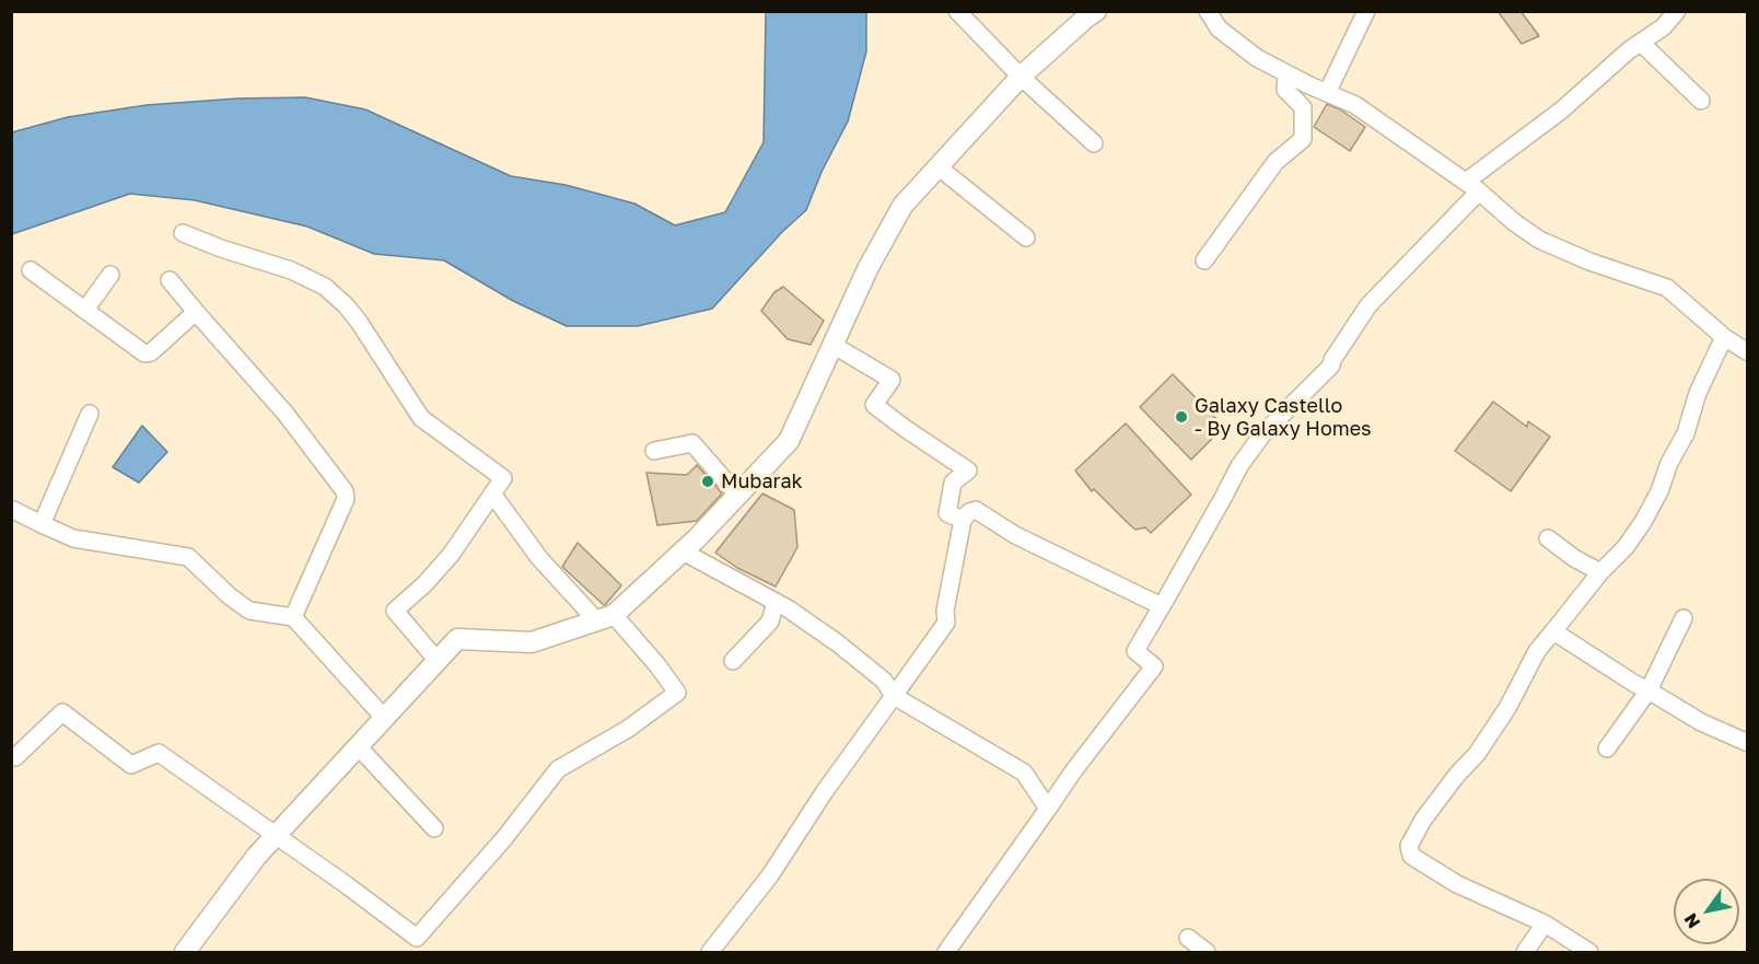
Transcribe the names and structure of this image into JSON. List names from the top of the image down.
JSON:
{
  "places": ["Galaxy Castello - By Galaxy Homes", "Mubarak"],
  "north": "bottom left"
}
